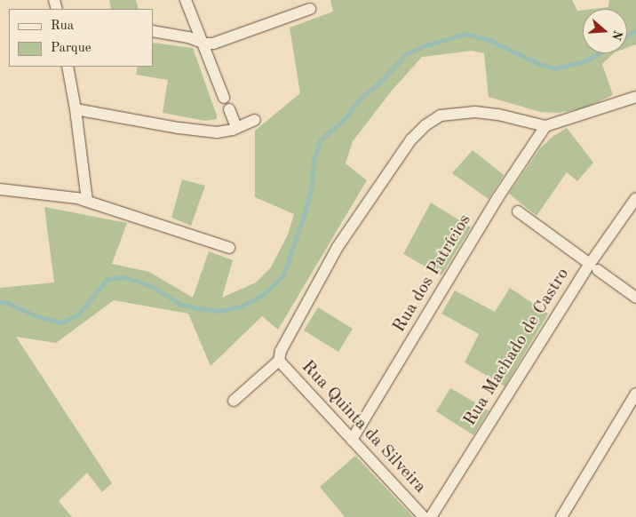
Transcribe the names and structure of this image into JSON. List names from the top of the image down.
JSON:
{
  "streets": {
    "street": ["Rua dos Patrícios", "Rua Machado de Castro", "Rua Quinta da Silveira"]
  },
  "crossings": [
    ["Rua dos Patrícios", "Rua Quinta da Silveira"]
  ],
  "legend": ["Rua", "Parque"],
  "north": "right"
}
